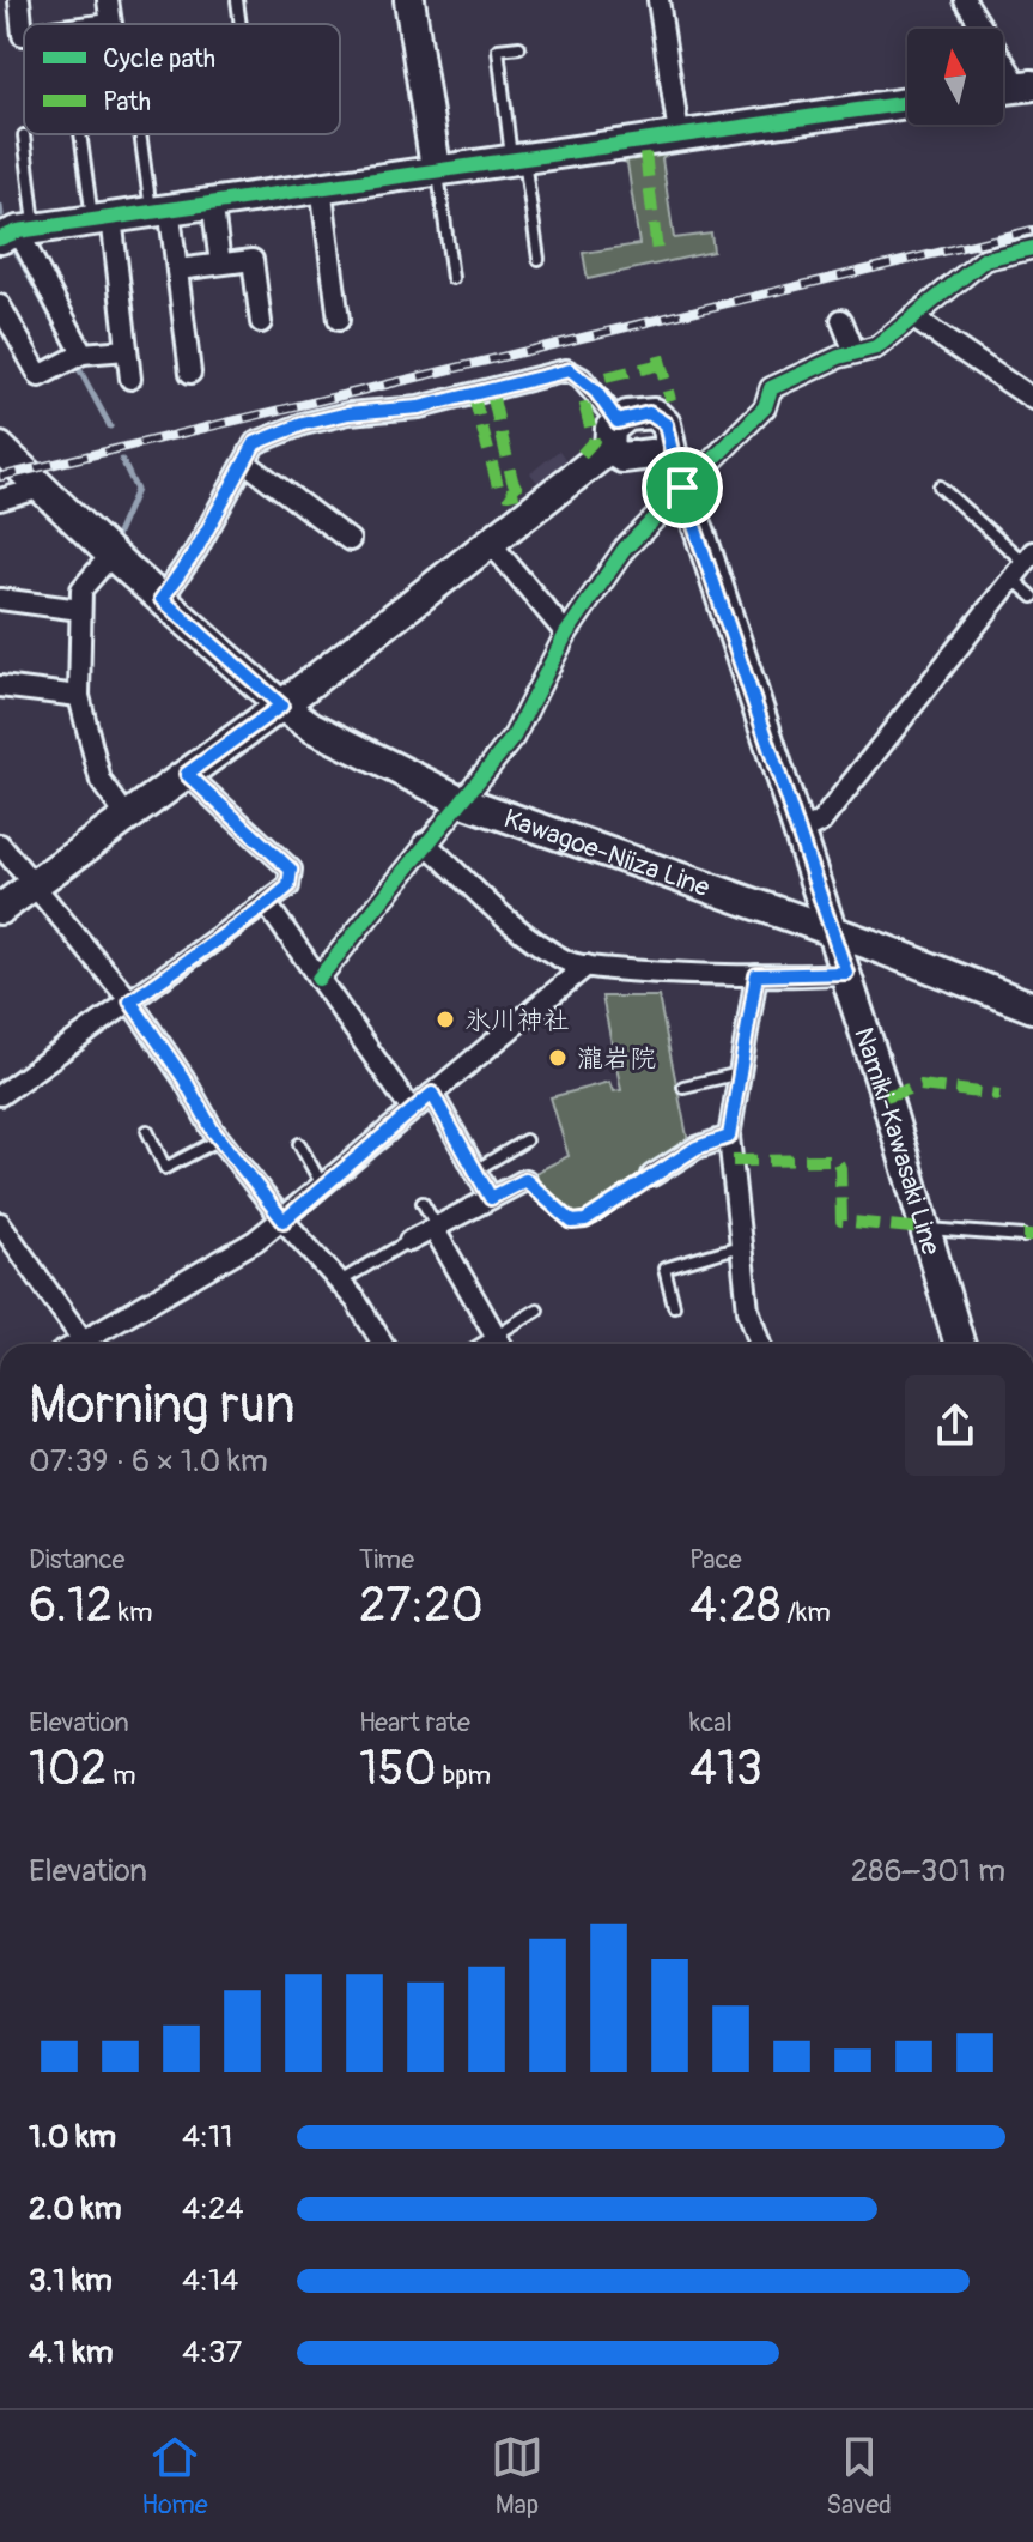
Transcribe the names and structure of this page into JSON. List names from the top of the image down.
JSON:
{
  "streets": {
    "main road": ["Kawagoe-Niiza Line", "Namiki-Kawasaki Line"]
  },
  "crossings": [
    ["Kawagoe-Niiza Line", "Namiki-Kawasaki Line"]
  ],
  "places": ["氷川神社", "瀧岩院"],
  "legend": ["Cycle path", "Path"],
  "north": "top",
  "page": {
    "heading": ["Morning run", "07:39 · 6 × 1.0 km"],
    "stats": [
      ["Distance", "6.12 km"],
      ["Time", "27:20"],
      ["Pace", "4:28 /km"],
      ["Elevation", "102 m"],
      ["Heart rate", "150 bpm"],
      ["kcal", "413"]
    ],
    "chart": ["Elevation", "286–301 m"],
    "list": [
      {
        "name": "1.0 km",
        "note": "4:11"
      },
      {
        "name": "2.0 km",
        "note": "4:24"
      },
      {
        "name": "3.1 km",
        "note": "4:14"
      },
      {
        "name": "4.1 km",
        "note": "4:37"
      }
    ],
    "tabs": ["Home", "Map", "Saved"]
  }
}
